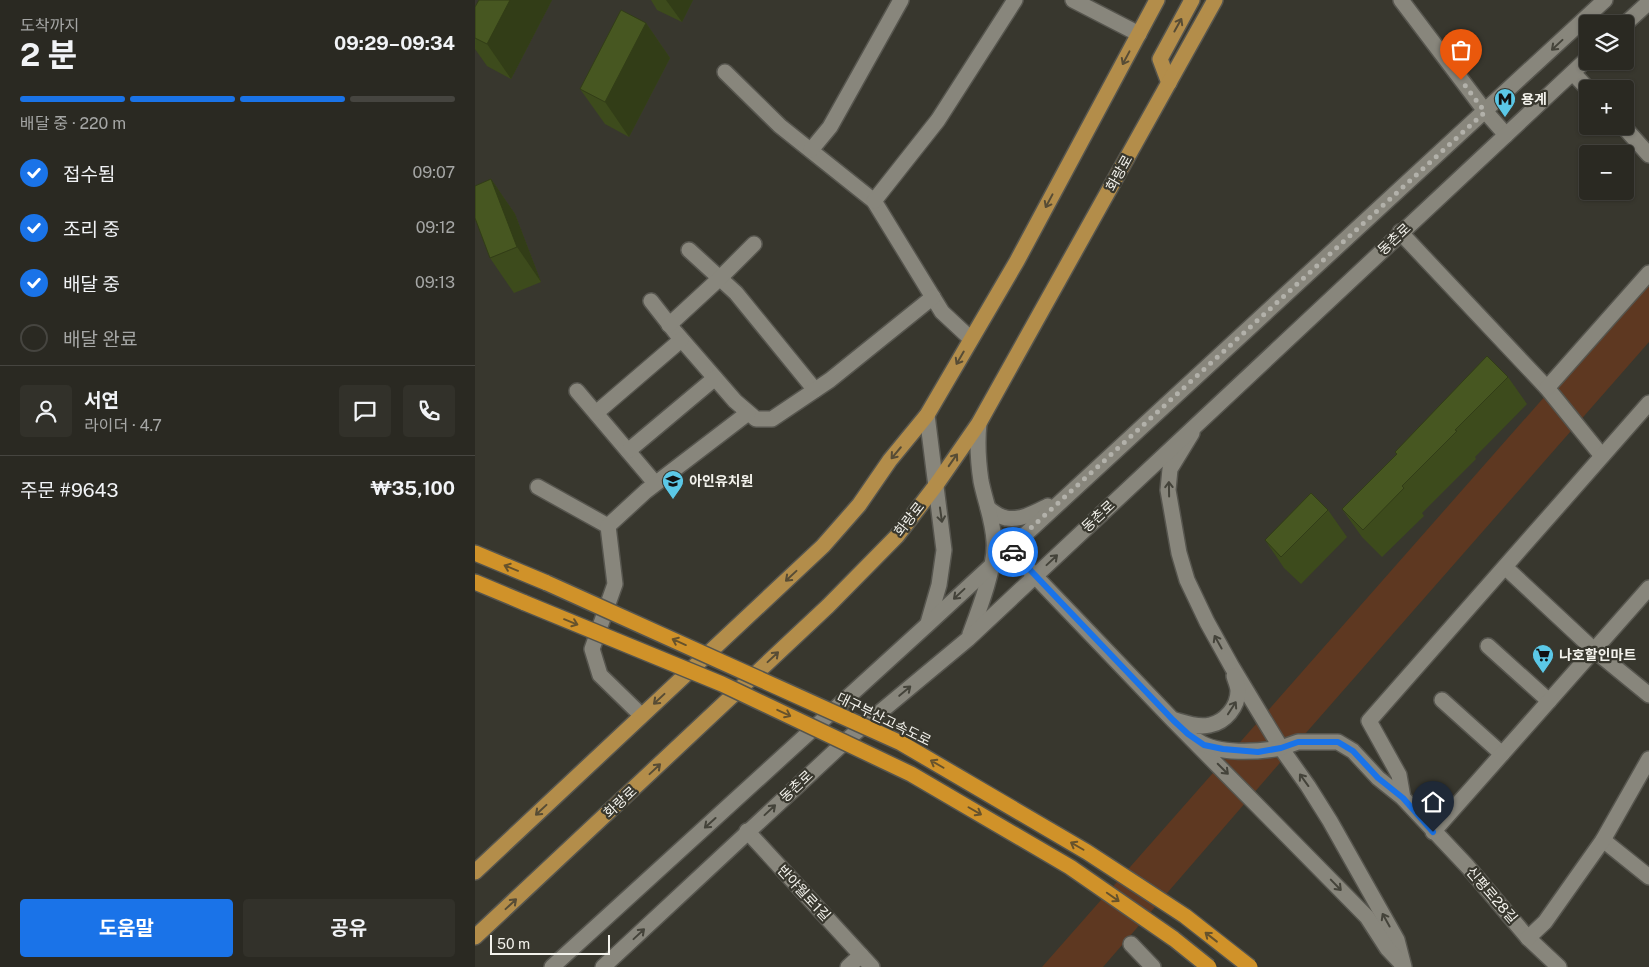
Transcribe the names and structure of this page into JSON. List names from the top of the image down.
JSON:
{
  "streets": {
    "highway": ["대구부산고속도로"],
    "main road": ["화랑로"],
    "street": ["동촌로", "반야월로1길", "신평로28길"]
  },
  "crossings": [
    ["동촌로", "반야월로1길"]
  ],
  "places": {
    "metro station": ["용계"],
    "school or university": ["아인유치원"],
    "supermarket": ["나호할인마트"]
  },
  "scale_bar": "50 m",
  "page": {
    "heading": ["2 분", "도착까지", "09:29–09:34"],
    "panel": [
      "서연",
      "라이더 · 4.7",
      "주문 #9643",
      "₩35,100"
    ],
    "map_buttons": ["+", "−"],
    "bar": "배달 중 · 220 m",
    "list": [
      ["접수됨", "09:07"],
      ["조리 중", "09:12"],
      ["배달 중", "09:13"],
      "배달 완료"
    ],
    "buttons": ["도움말", "공유"],
    "scale": "50 m"
  }
}
